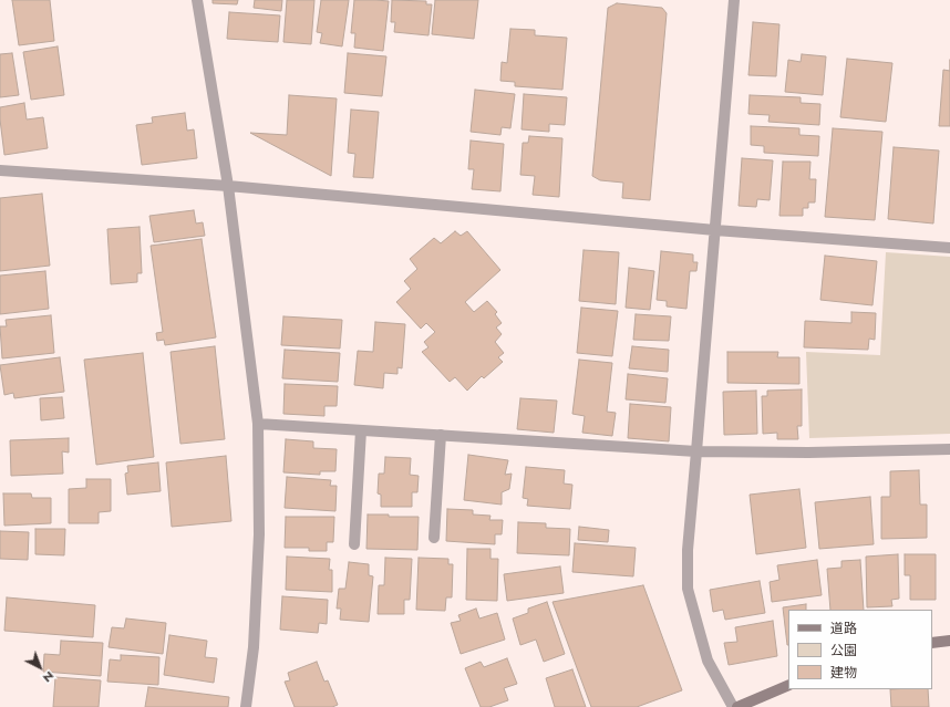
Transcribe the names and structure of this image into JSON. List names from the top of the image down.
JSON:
{
  "legend": ["道路", "公園", "建物"],
  "north": "bottom right"
}
